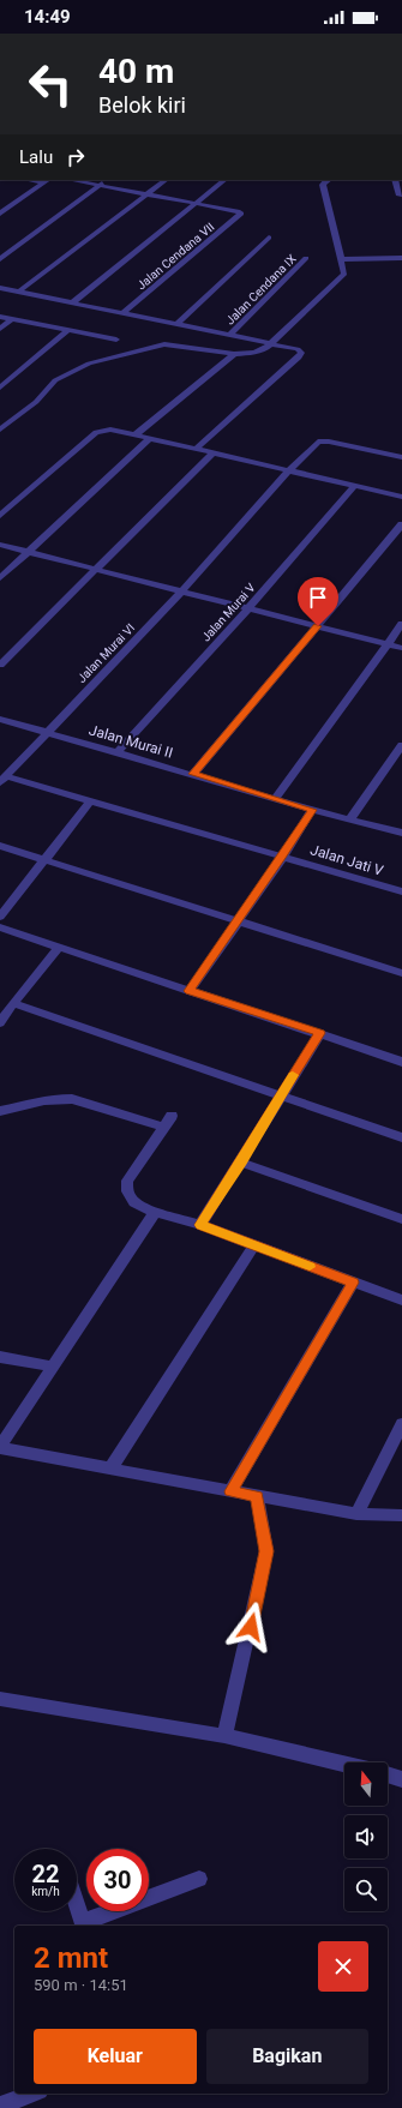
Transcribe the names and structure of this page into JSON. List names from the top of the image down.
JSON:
{
  "streets": {
    "street": [
      "Jalan Cendana VII",
      "Jalan Cendana IX",
      "Jalan Murai V",
      "Jalan Murai VI",
      "Jalan Murai II",
      "Jalan Jati V"
    ]
  },
  "crossings": [
    ["Jalan Murai V", "Jalan Murai II"],
    ["Jalan Murai VI", "Jalan Murai II"],
    ["Jalan Murai VI", "Jalan Jati V"]
  ],
  "north": "top",
  "page": {
    "status": "14:49",
    "turn": ["40 m", "Belok kiri"],
    "then": "Lalu",
    "speed": "22 km/h",
    "limit": "30",
    "heading": ["2 mnt", "590 m · 14:51"],
    "buttons": ["Keluar", "Bagikan"]
  }
}
